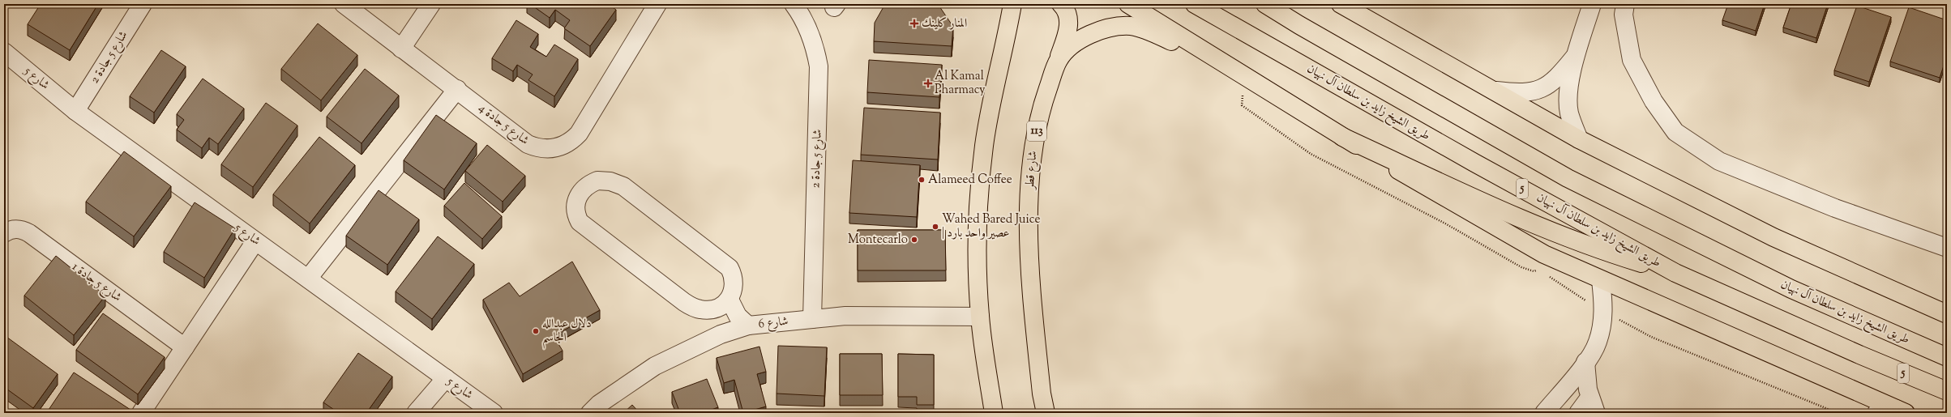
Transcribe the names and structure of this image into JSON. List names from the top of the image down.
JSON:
{
  "streets": {
    "main road": [
      "طريق الشيخ زايد بن سلطان آل نهيان",
      "113",
      "شارع قطر",
      "5"
    ],
    "street": [
      "شارع 5 جادة 2",
      "شارع 5",
      "شارع 5 جادة 4",
      "شارع 5 جادة 1",
      "شارع 6"
    ]
  },
  "crossings": [
    ["شارع 5 جادة 2", "شارع 5"],
    ["شارع 5 جادة 2", "شارع 6"]
  ],
  "places": {
    "health": ["المنار كلينك", "Al Kamal Pharmacy"],
    "other": [
      "Alameed Coffee",
      "Wahed Bared Juice | عصير واحد بارد",
      "Montecarlo",
      "دلال عبدالله الجاسم"
    ]
  }
}
